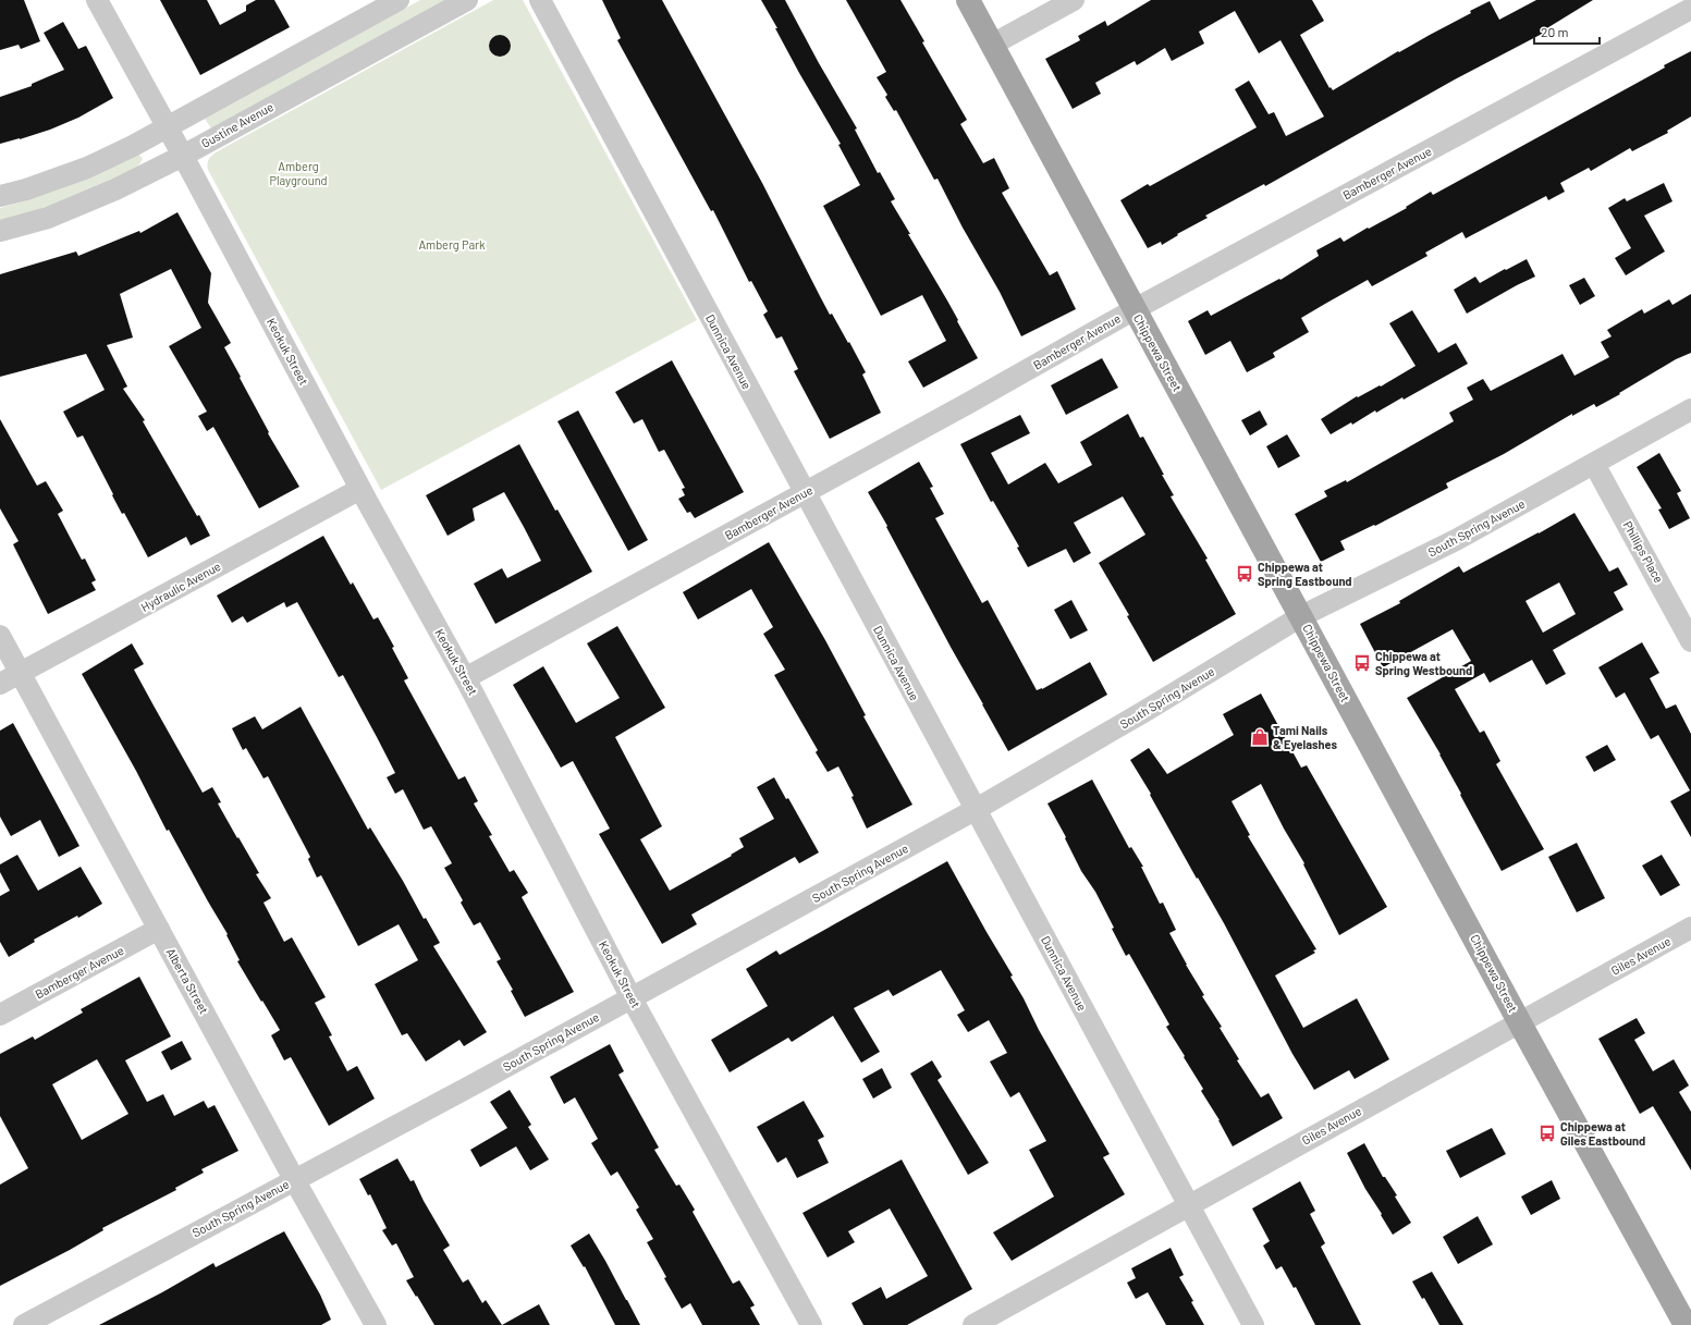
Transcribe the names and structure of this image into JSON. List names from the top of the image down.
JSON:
{
  "streets": {
    "main road": ["Chippewa Street"],
    "street": [
      "Gustine Avenue",
      "Bamberger Avenue",
      "Keokuk Street",
      "Dunnica Avenue",
      "South Spring Avenue",
      "Phillips Place",
      "Hydraulic Avenue",
      "Giles Avenue",
      "Alberta Street"
    ]
  },
  "crossings": [
    ["Gustine Avenue", "Keokuk Street"],
    ["Bamberger Avenue", "Keokuk Street"],
    ["Bamberger Avenue", "Dunnica Avenue"],
    ["Bamberger Avenue", "Chippewa Street"],
    ["Bamberger Avenue", "Alberta Street"],
    ["Keokuk Street", "South Spring Avenue"],
    ["Keokuk Street", "Hydraulic Avenue"],
    ["Dunnica Avenue", "South Spring Avenue"],
    ["Dunnica Avenue", "Giles Avenue"],
    ["Chippewa Street", "South Spring Avenue"],
    ["Chippewa Street", "Giles Avenue"],
    ["South Spring Avenue", "Phillips Place"],
    ["South Spring Avenue", "Alberta Street"],
    ["Hydraulic Avenue", "Alberta Street"]
  ],
  "parks": ["Amberg Playground", "Amberg Park"],
  "places": {
    "bus stop": ["Chippewa at Spring Eastbound", "Chippewa at Spring Westbound", "Chippewa at Giles Eastbound"],
    "shop": ["Tami Nails & Eyelashes"]
  },
  "scale_bar": "20 m"
}
